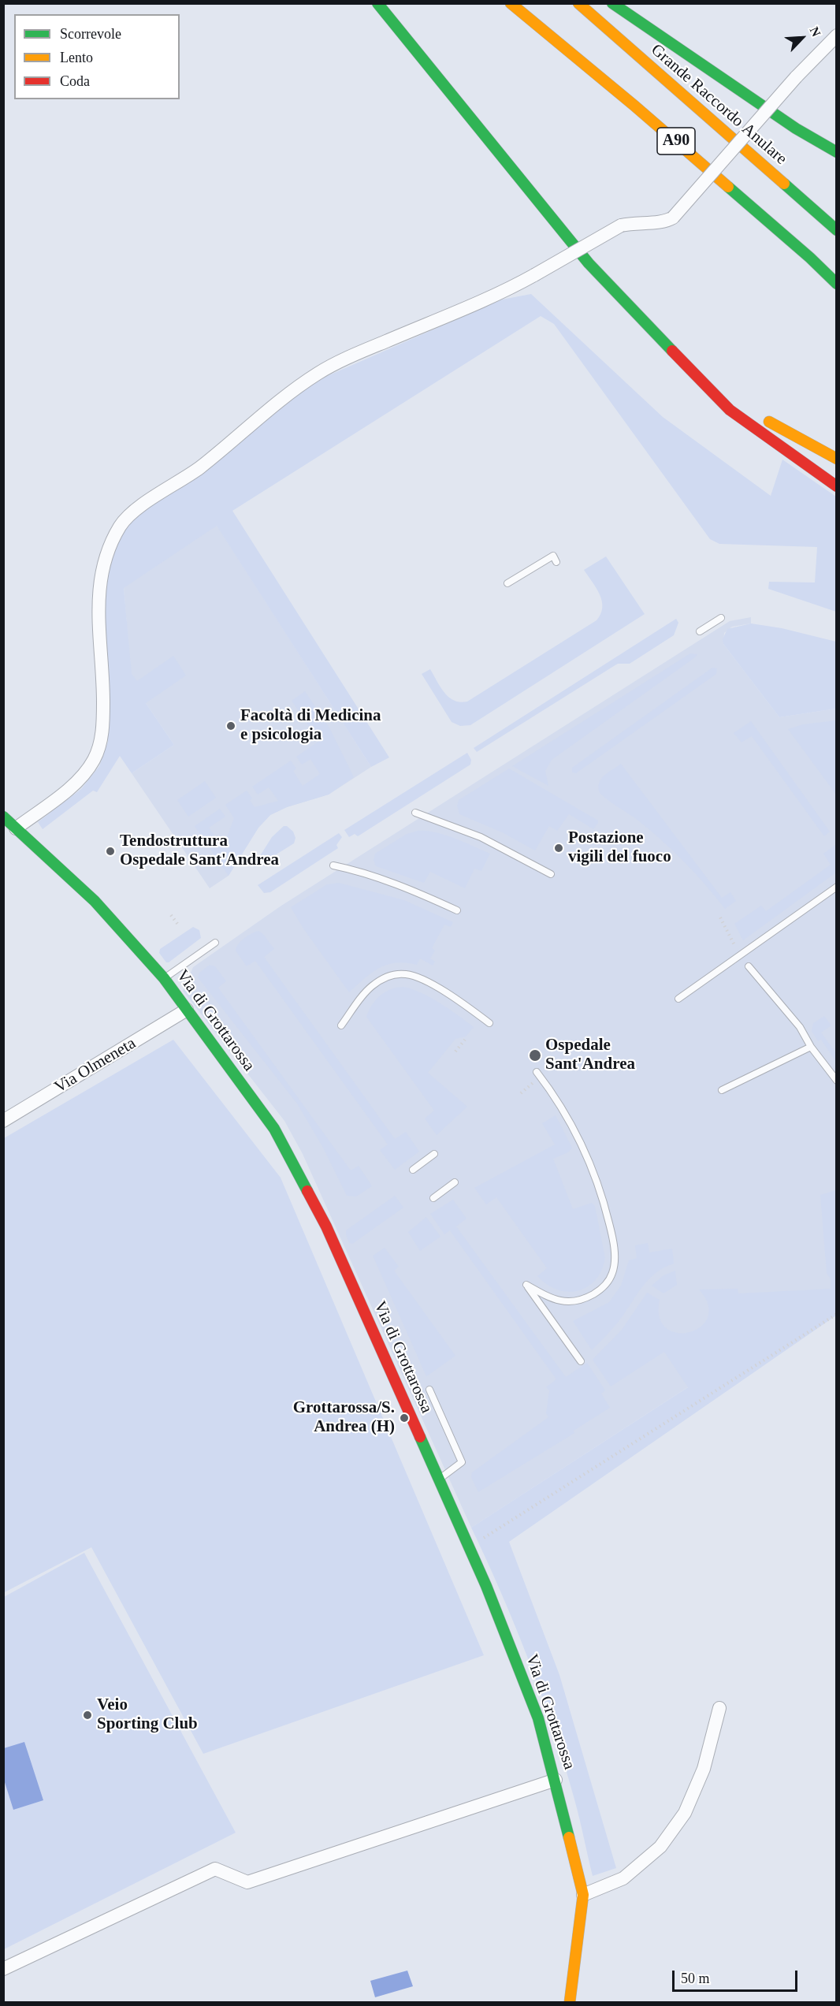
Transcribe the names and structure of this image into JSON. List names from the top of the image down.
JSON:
{
  "streets": {
    "main road": ["Grande Raccordo Anulare", "A90", "Via di Grottarossa"],
    "street": ["Via Olmeneta"]
  },
  "crossings": [
    ["Via di Grottarossa", "Via Olmeneta"]
  ],
  "places": [
    "Facoltà di Medicina e psicologia",
    "Postazione vigili del fuoco",
    "Tendostruttura Ospedale Sant'Andrea",
    "Ospedale Sant'Andrea",
    "Grottarossa/S. Andrea (H)",
    "Veio Sporting Club"
  ],
  "legend": ["Scorrevole", "Lento", "Coda"],
  "scale_bar": "50 m",
  "north": "top right"
}
